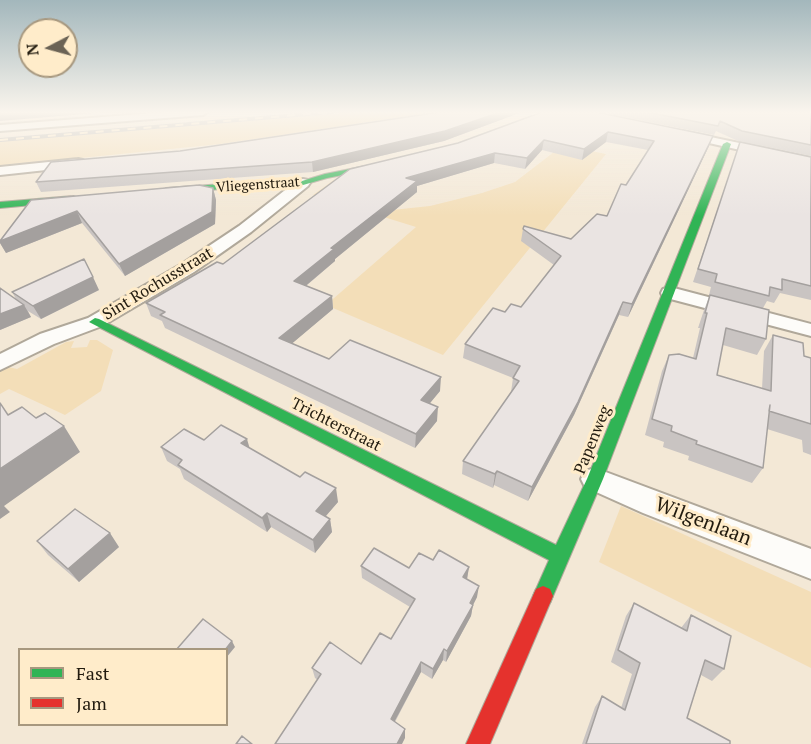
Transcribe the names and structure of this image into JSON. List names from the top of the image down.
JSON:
{
  "streets": {
    "street": [
      "Vliegenstraat",
      "Sint Rochusstraat",
      "Trichterstraat",
      "Papenweg",
      "Wilgenlaan"
    ]
  },
  "crossings": [
    ["Vliegenstraat", "Sint Rochusstraat"],
    ["Sint Rochusstraat", "Trichterstraat"],
    ["Trichterstraat", "Papenweg"],
    ["Papenweg", "Wilgenlaan"]
  ],
  "legend": ["Fast", "Jam"],
  "north": "left"
}
